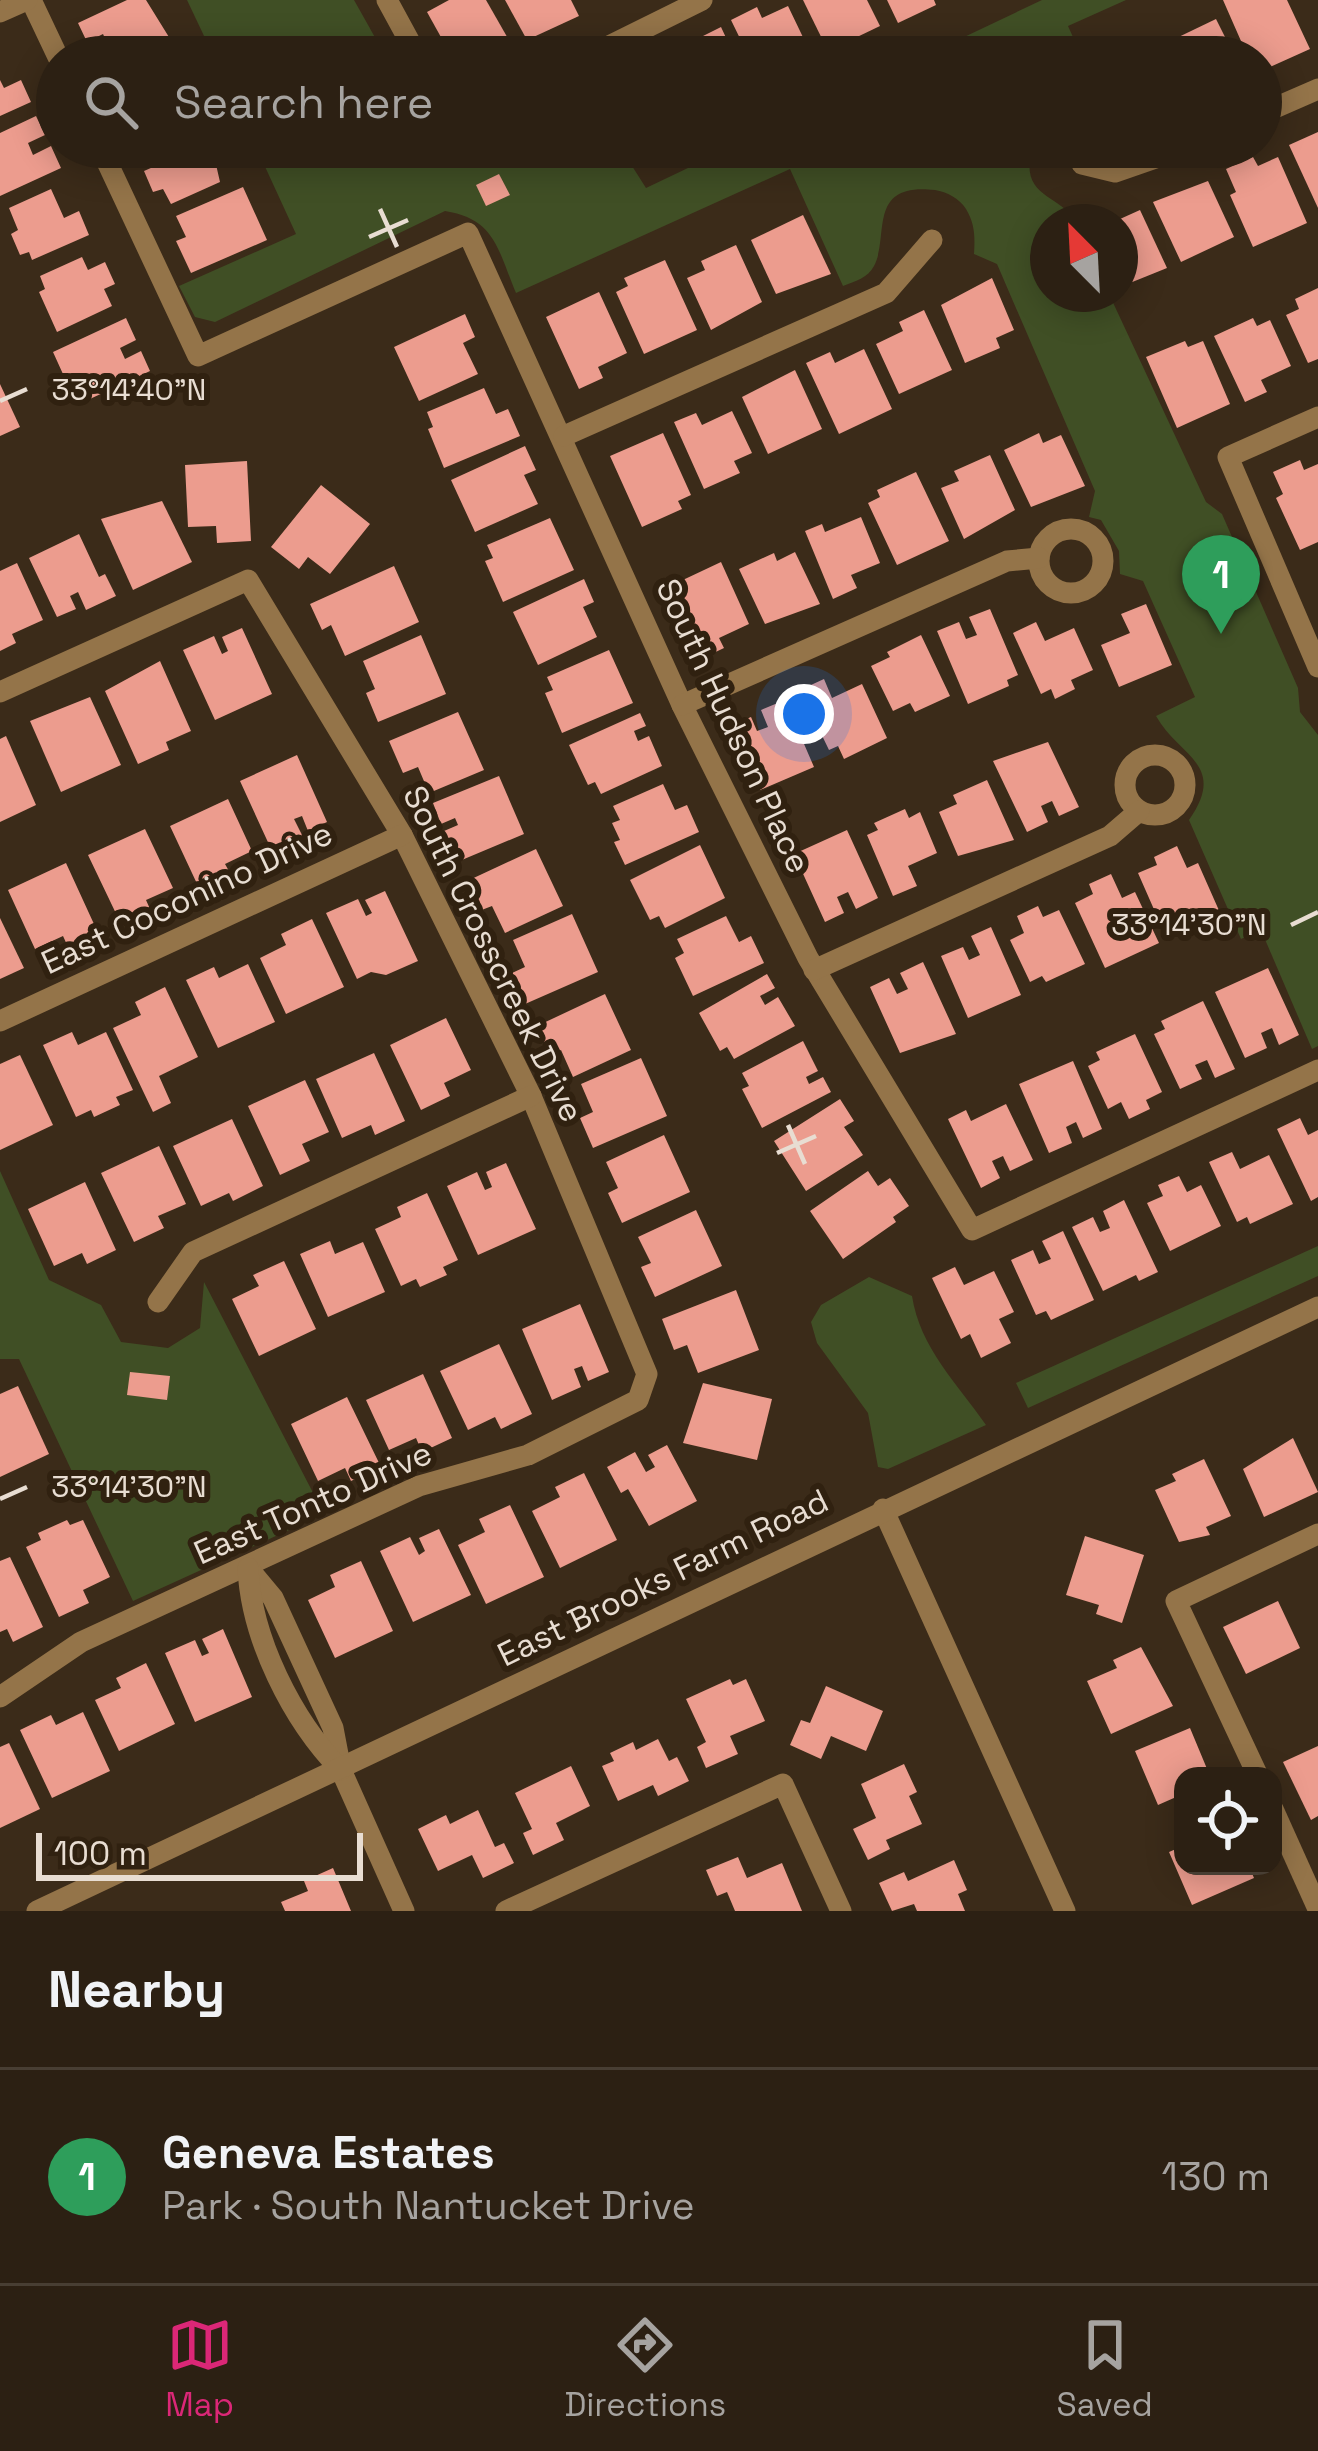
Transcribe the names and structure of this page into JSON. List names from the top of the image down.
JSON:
{
  "streets": {
    "street": [
      "South Hudson Place",
      "East Coconino Drive",
      "South Crosscreek Drive",
      "East Tonto Drive",
      "East Brooks Farm Road"
    ]
  },
  "crossings": [
    ["East Coconino Drive", "South Crosscreek Drive"],
    ["South Crosscreek Drive", "East Tonto Drive"]
  ],
  "scale_bar": "100 m",
  "north": "top left",
  "page": {
    "search": "Search here",
    "pins": "1",
    "scale": "100 m",
    "heading": "Nearby",
    "list": [
      {
        "mark": "1",
        "name": "Geneva Estates",
        "note": "Park · South Nantucket Drive",
        "value": "130 m"
      }
    ],
    "nav": ["Map", "Directions", "Saved"]
  },
  "coordinates": ["33°14'40\"N", "33°14'30\"N"]
}
